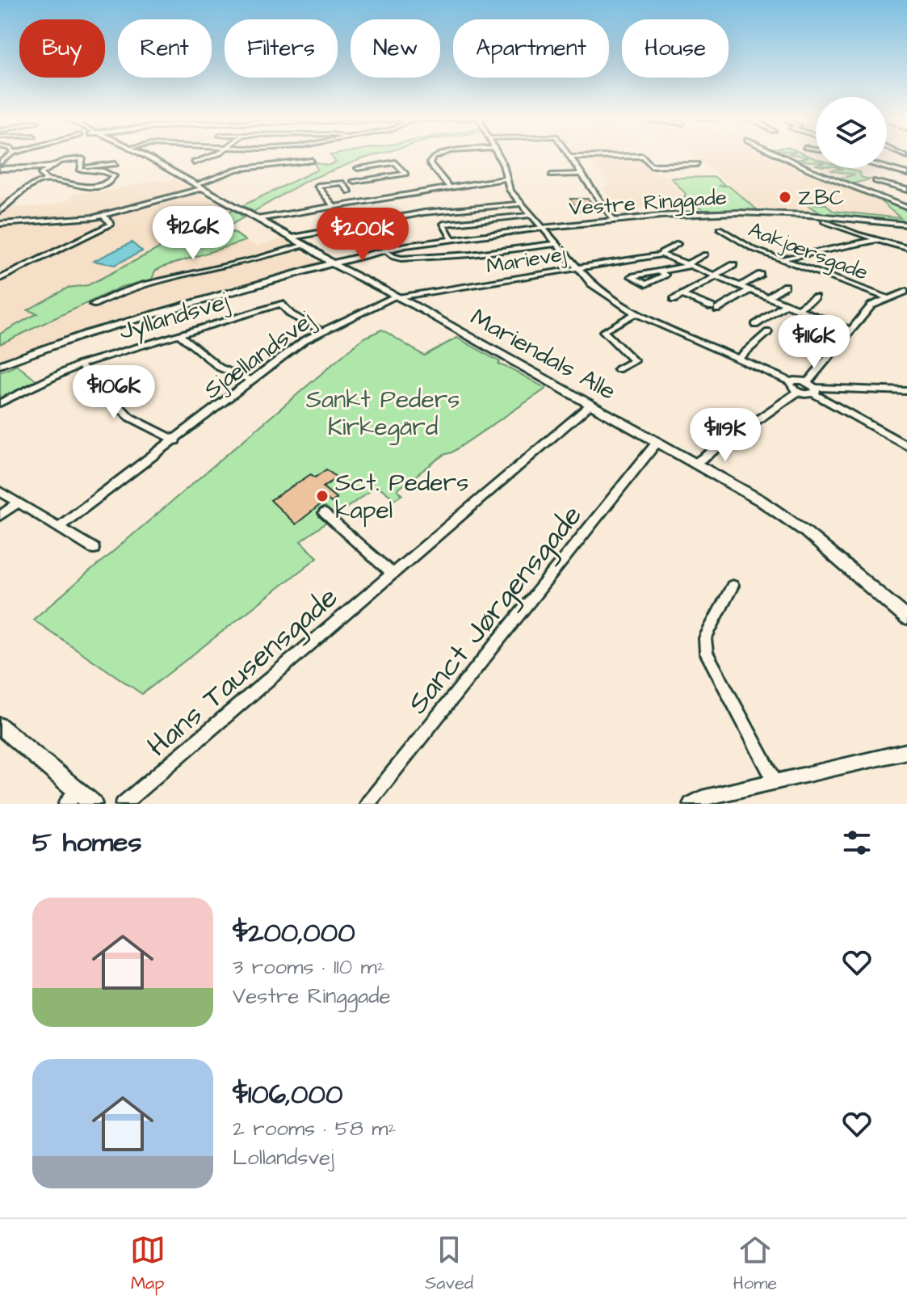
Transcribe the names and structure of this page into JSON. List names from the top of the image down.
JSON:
{
  "streets": {
    "street": [
      "Vestre Ringgade",
      "Aakjærsgade",
      "Marievej",
      "Jyllandsvej",
      "Mariendals Alle",
      "Sjællandsvej",
      "Sanct Jørgensgade",
      "Hans Tausensgade"
    ]
  },
  "crossings": [
    ["Vestre Ringgade", "Mariendals Alle"],
    ["Marievej", "Mariendals Alle"],
    ["Marievej", "Sjællandsvej"],
    ["Jyllandsvej", "Sjællandsvej"],
    ["Mariendals Alle", "Sjællandsvej"],
    ["Mariendals Alle", "Sanct Jørgensgade"],
    ["Mariendals Alle", "Hans Tausensgade"]
  ],
  "parks": ["Sankt Peders Kirkegård"],
  "places": ["ZBC", "Sct. Peders kapel"],
  "page": {
    "chip": [
      "Buy",
      "Rent",
      "Filters",
      "New",
      "Apartment",
      "House"
    ],
    "price": [
      "$126K",
      "$200K",
      "$116K",
      "$106K",
      "$119K"
    ],
    "heading": "5 homes",
    "list": [
      {
        "name": "$200,000",
        "note": "3 rooms · 110 m² · Vestre Ringgade"
      },
      {
        "name": "$106,000",
        "note": "2 rooms · 58 m² · Lollandsvej"
      }
    ],
    "tabs": ["Map", "Saved", "Home"]
  }
}
